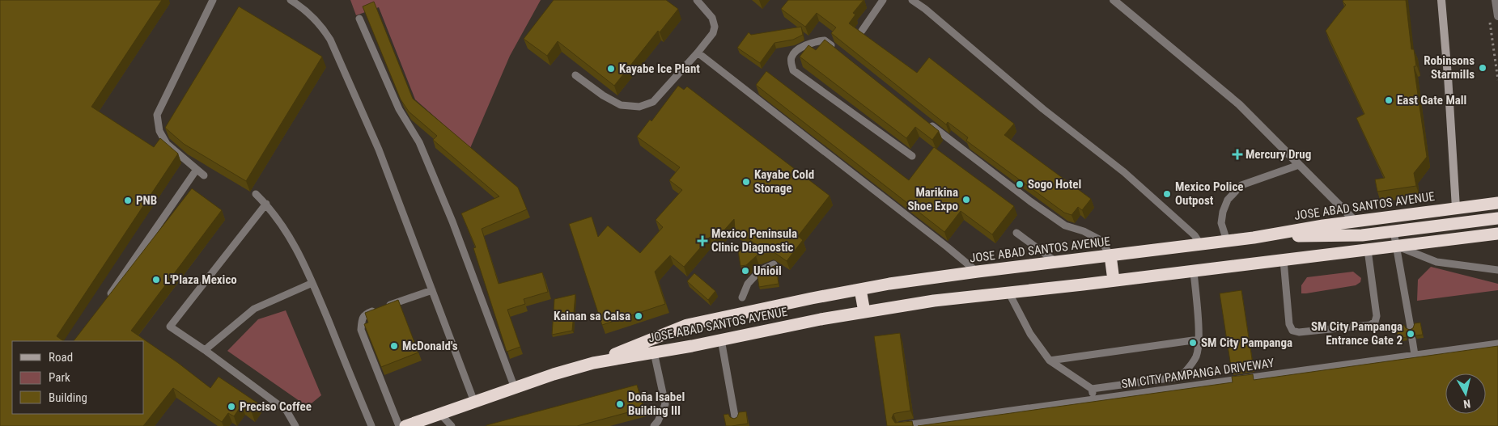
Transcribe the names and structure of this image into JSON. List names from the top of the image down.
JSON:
{
  "streets": {
    "highway": ["JOSE ABAD SANTOS AVENUE"],
    "lane": ["SM CITY PAMPANGA DRIVEWAY"]
  },
  "places": {
    "other": [
      "Robinsons Starmills",
      "Kayabe Ice Plant",
      "East Gate Mall",
      "Kayabe Cold Storage",
      "Sogo Hotel",
      "Mexico Police Outpost",
      "Marikina Shoe Expo",
      "PNB",
      "Unioil",
      "L'Plaza Mexico",
      "Kainan sa Calsa",
      "SM City Pampanga Entrance Gate 2",
      "SM City Pampanga",
      "McDonald's",
      "Doña Isabel Building III",
      "Preciso Coffee"
    ],
    "health": ["Mercury Drug", "Mexico Peninsula Clinic Diagnostic"]
  },
  "legend": ["Road", "Park", "Building"],
  "north": "bottom"
}
